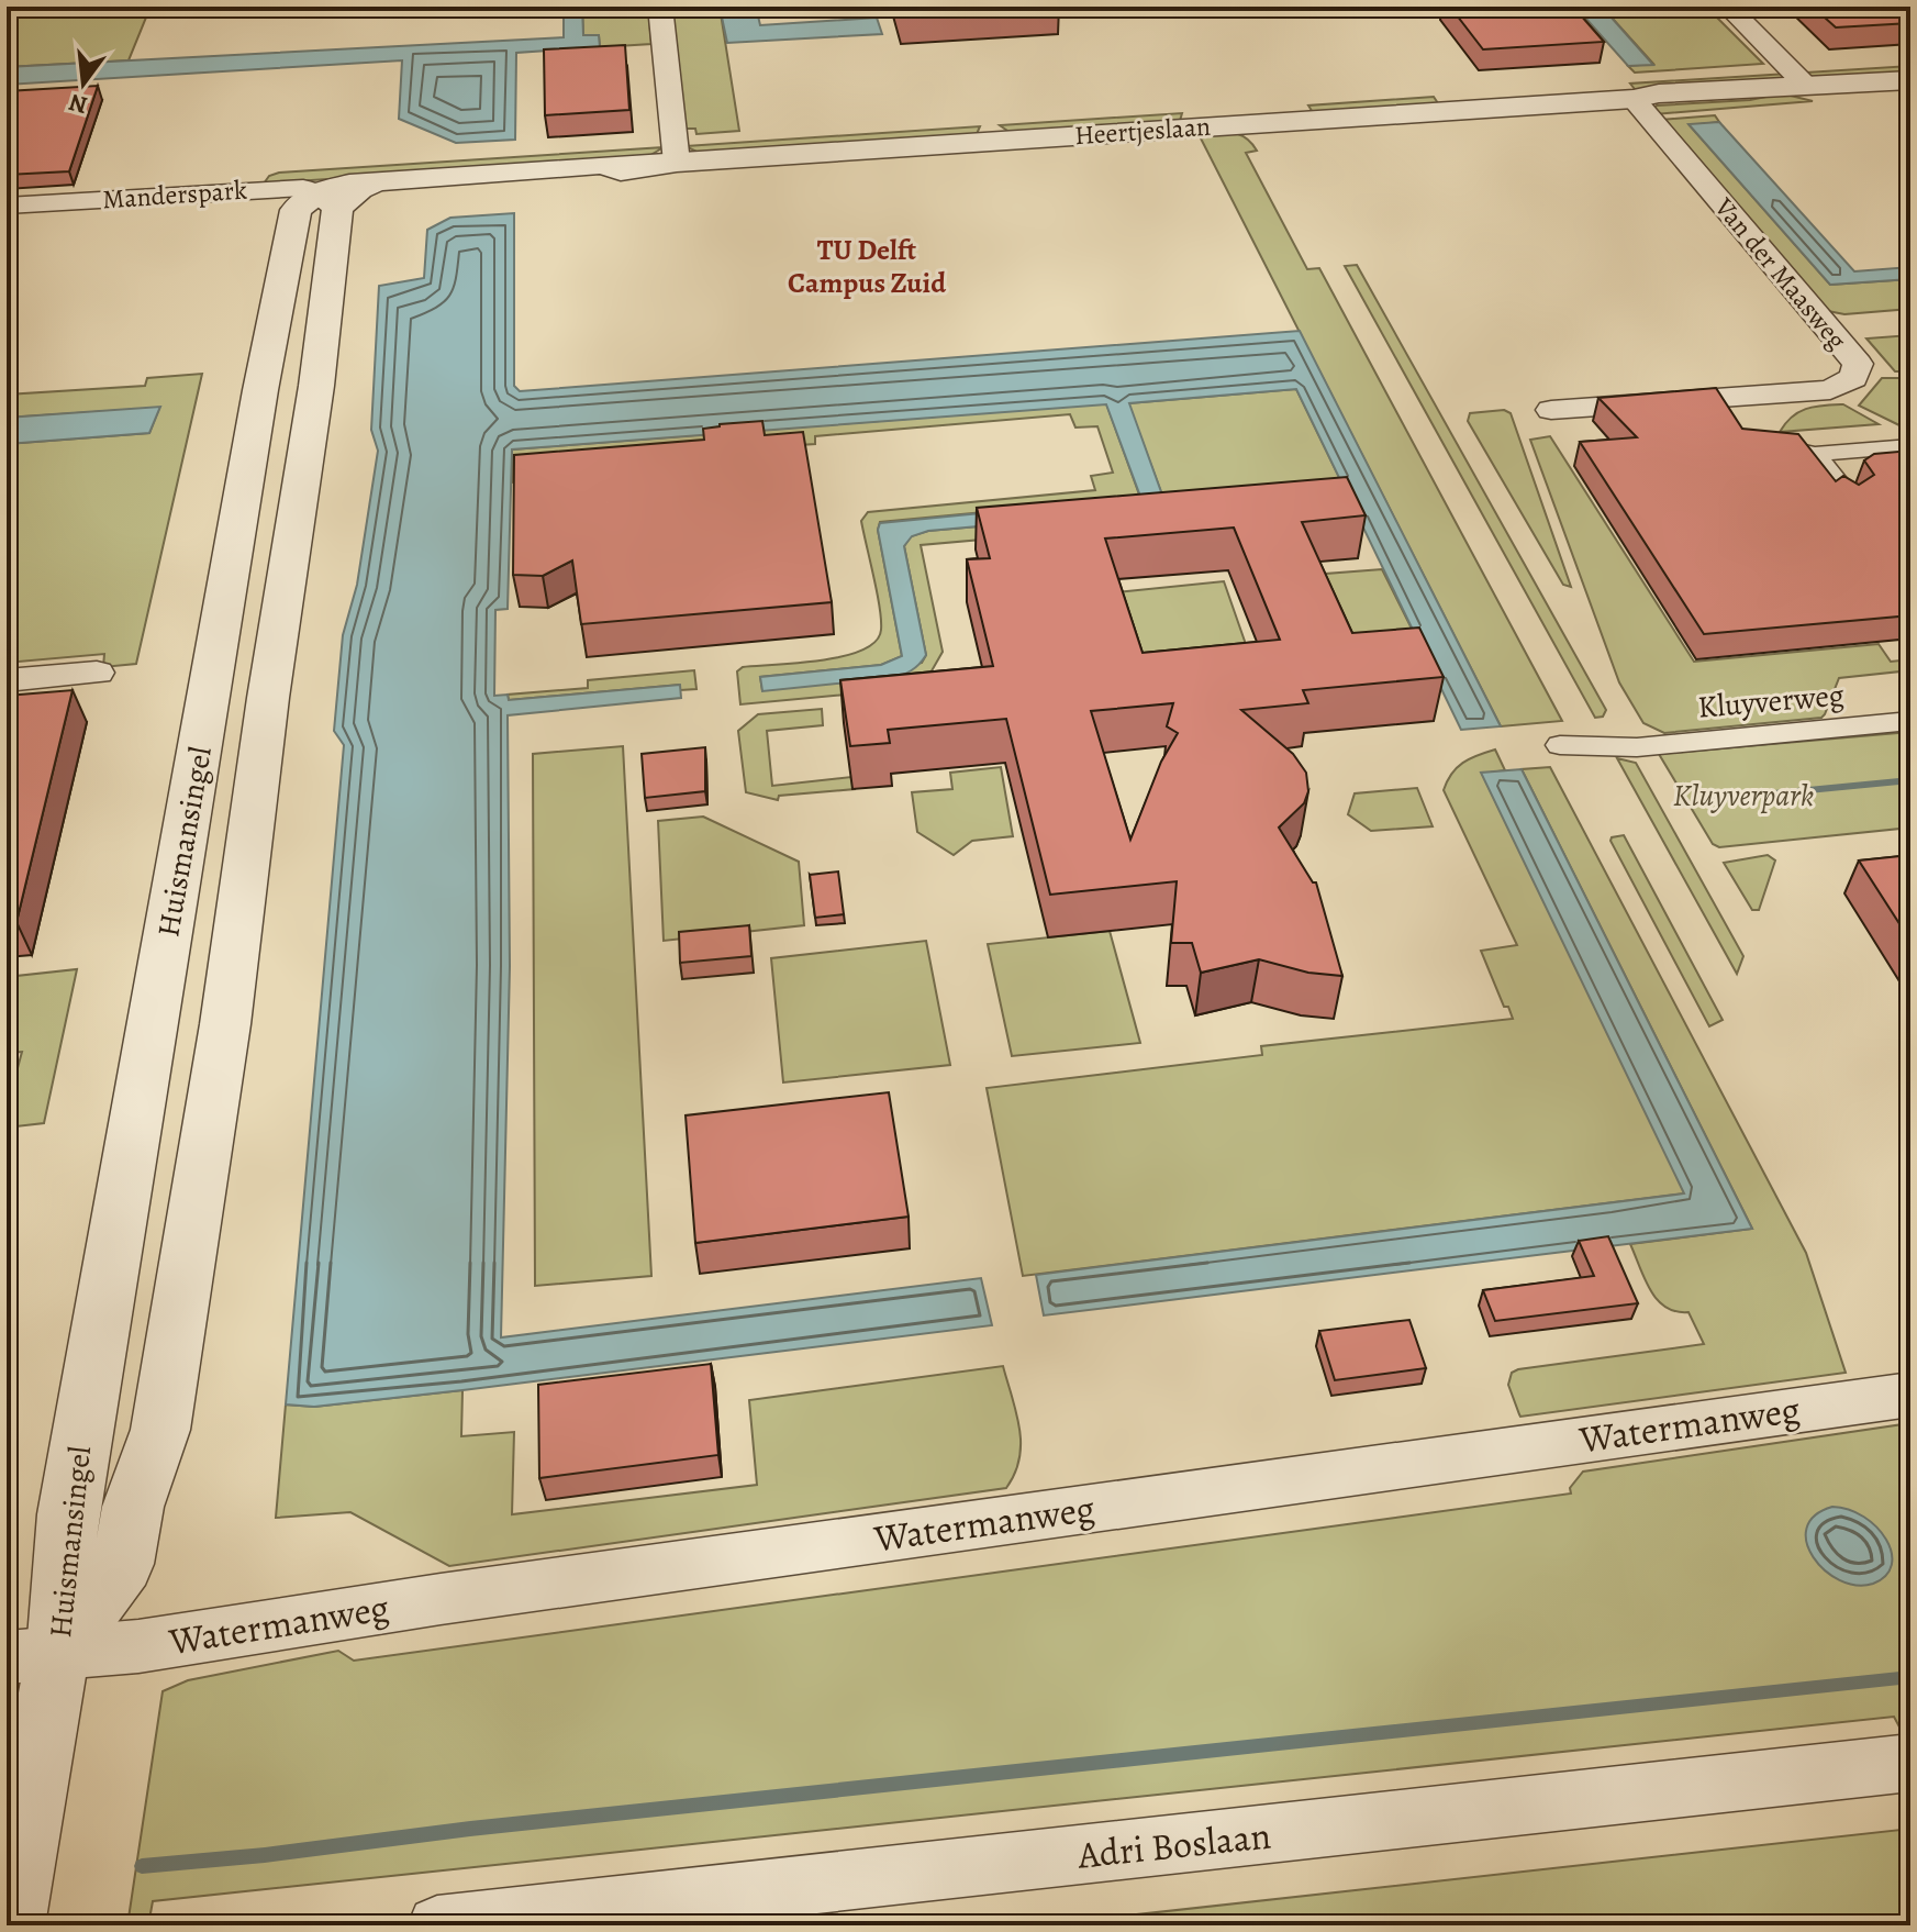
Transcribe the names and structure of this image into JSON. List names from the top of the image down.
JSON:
{
  "streets": {
    "street": [
      "Heertjeslaan",
      "Manderspark",
      "Van der Maasweg",
      "Kluyverweg",
      "Huismansingel",
      "Watermanweg",
      "Adri Boslaan"
    ]
  },
  "crossings": [
    ["Heertjeslaan", "Manderspark"],
    ["Heertjeslaan", "Van der Maasweg"],
    ["Heertjeslaan", "Huismansingel"],
    ["Manderspark", "Huismansingel"],
    ["Huismansingel", "Watermanweg"]
  ],
  "districts": ["TU Delft Campus Zuid"],
  "parks": ["Kluyverpark"],
  "north": "bottom"
}
